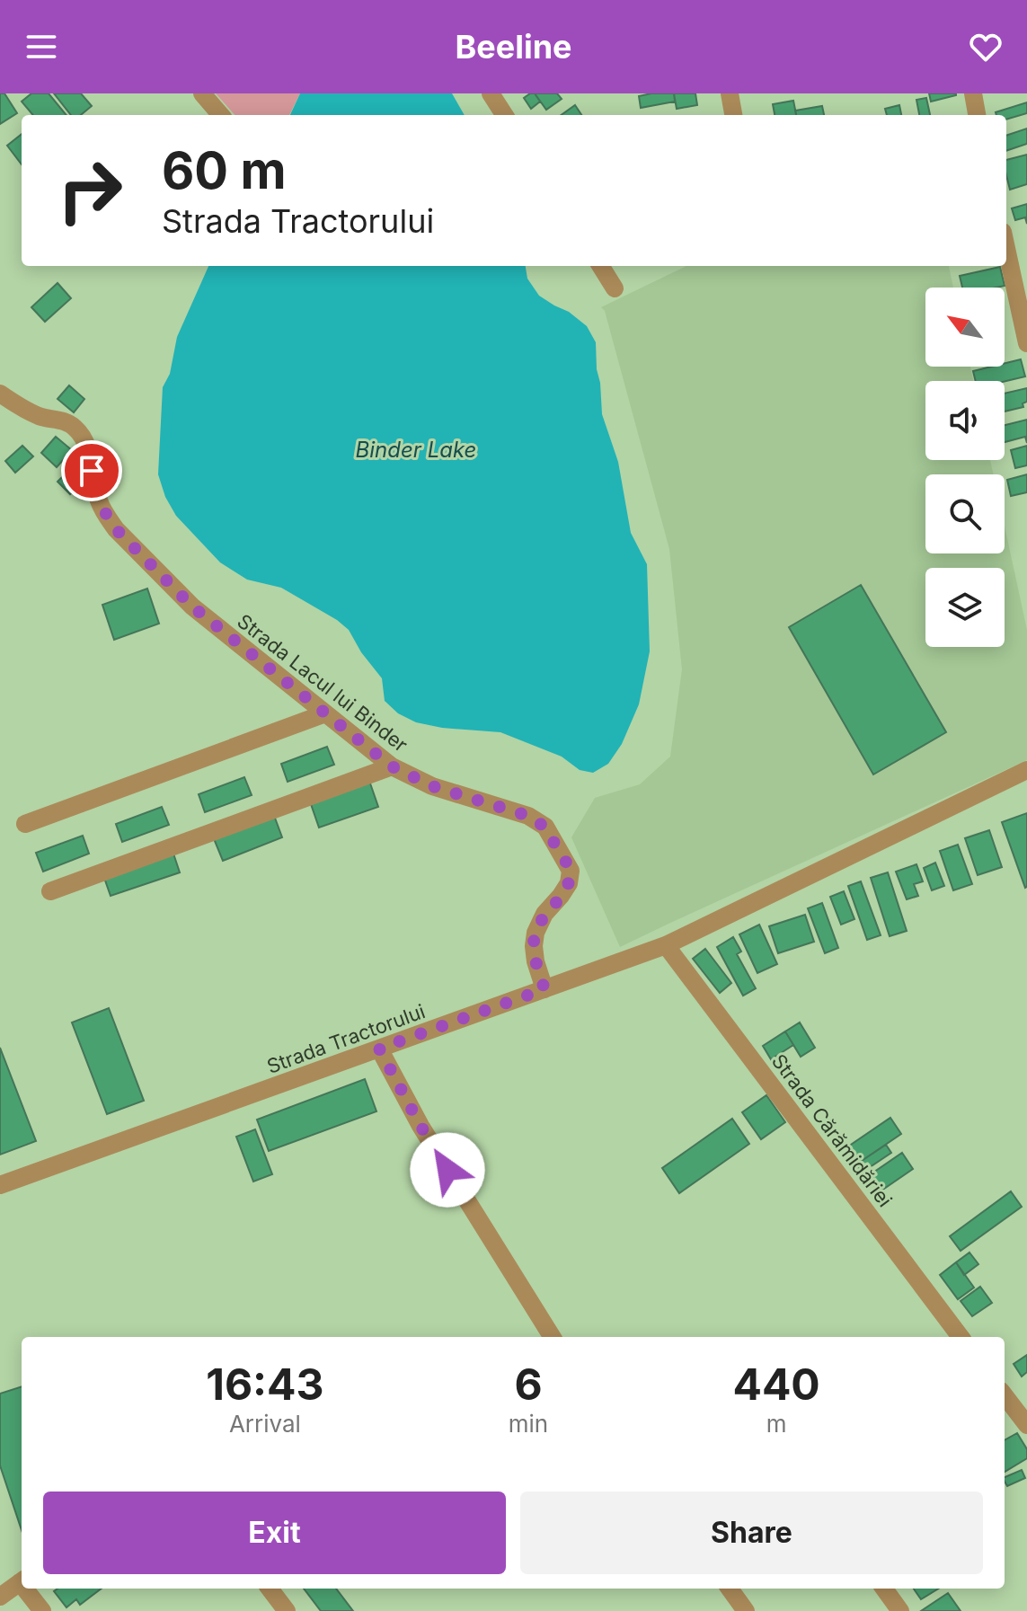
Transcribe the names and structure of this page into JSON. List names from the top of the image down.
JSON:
{
  "streets": {
    "street": ["Strada Lacul lui Binder", "Strada Tractorului", "Strada Cărămidăriei"]
  },
  "crossings": [
    ["Strada Lacul lui Binder", "Strada Tractorului"],
    ["Strada Tractorului", "Strada Cărămidăriei"]
  ],
  "water": ["Binder Lake"],
  "north": "top left",
  "page": {
    "header": "Beeline",
    "turn": ["60 m", "Strada Tractorului"],
    "eta": [
      "16:43",
      "Arrival",
      "6",
      "min",
      "440",
      "m"
    ],
    "buttons": ["Exit", "Share"]
  }
}
